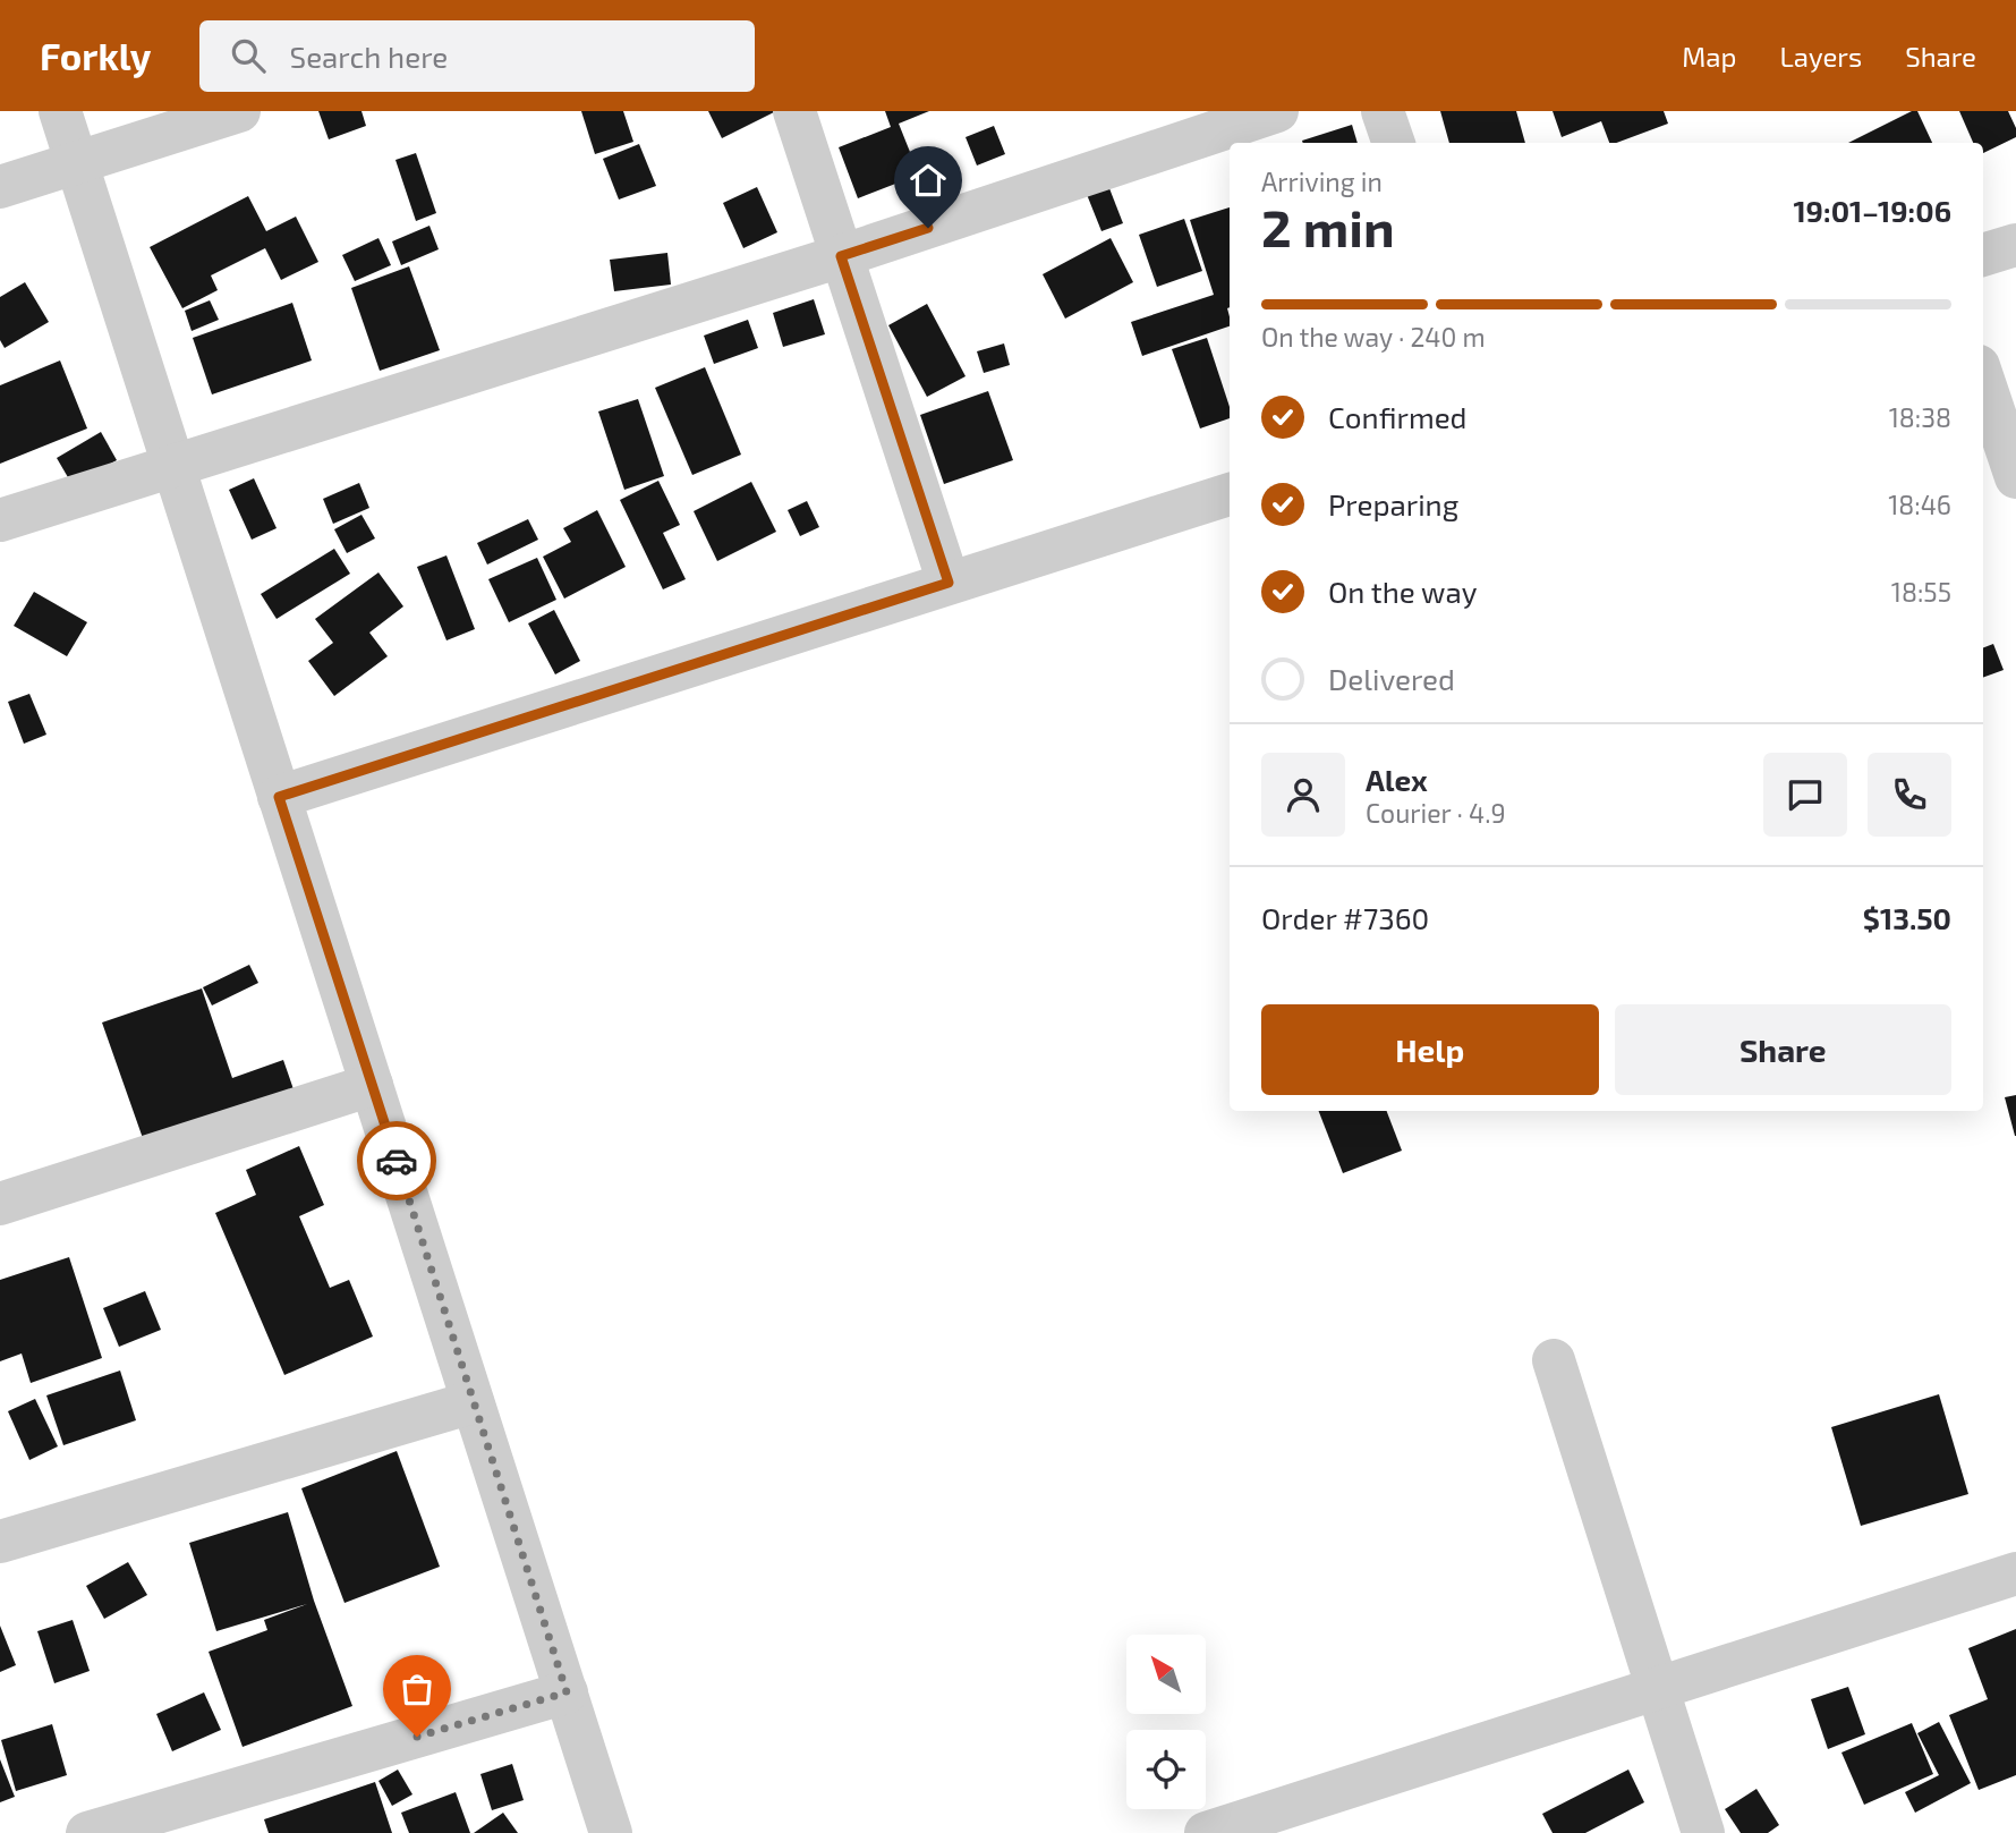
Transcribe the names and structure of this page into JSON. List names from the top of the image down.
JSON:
{
  "north": "top left",
  "page": {
    "header": "Forkly",
    "search": "Search here",
    "nav": ["Map", "Layers", "Share"],
    "heading": ["2 min", "Arriving in", "19:01–19:06"],
    "panel": [
      "Alex",
      "Courier · 4.9",
      "Order #7360",
      "$13.50"
    ],
    "bar": "On the way · 240 m",
    "list": [
      ["Confirmed", "18:38"],
      ["Preparing", "18:46"],
      ["On the way", "18:55"],
      "Delivered"
    ],
    "buttons": ["Help", "Share"]
  }
}
